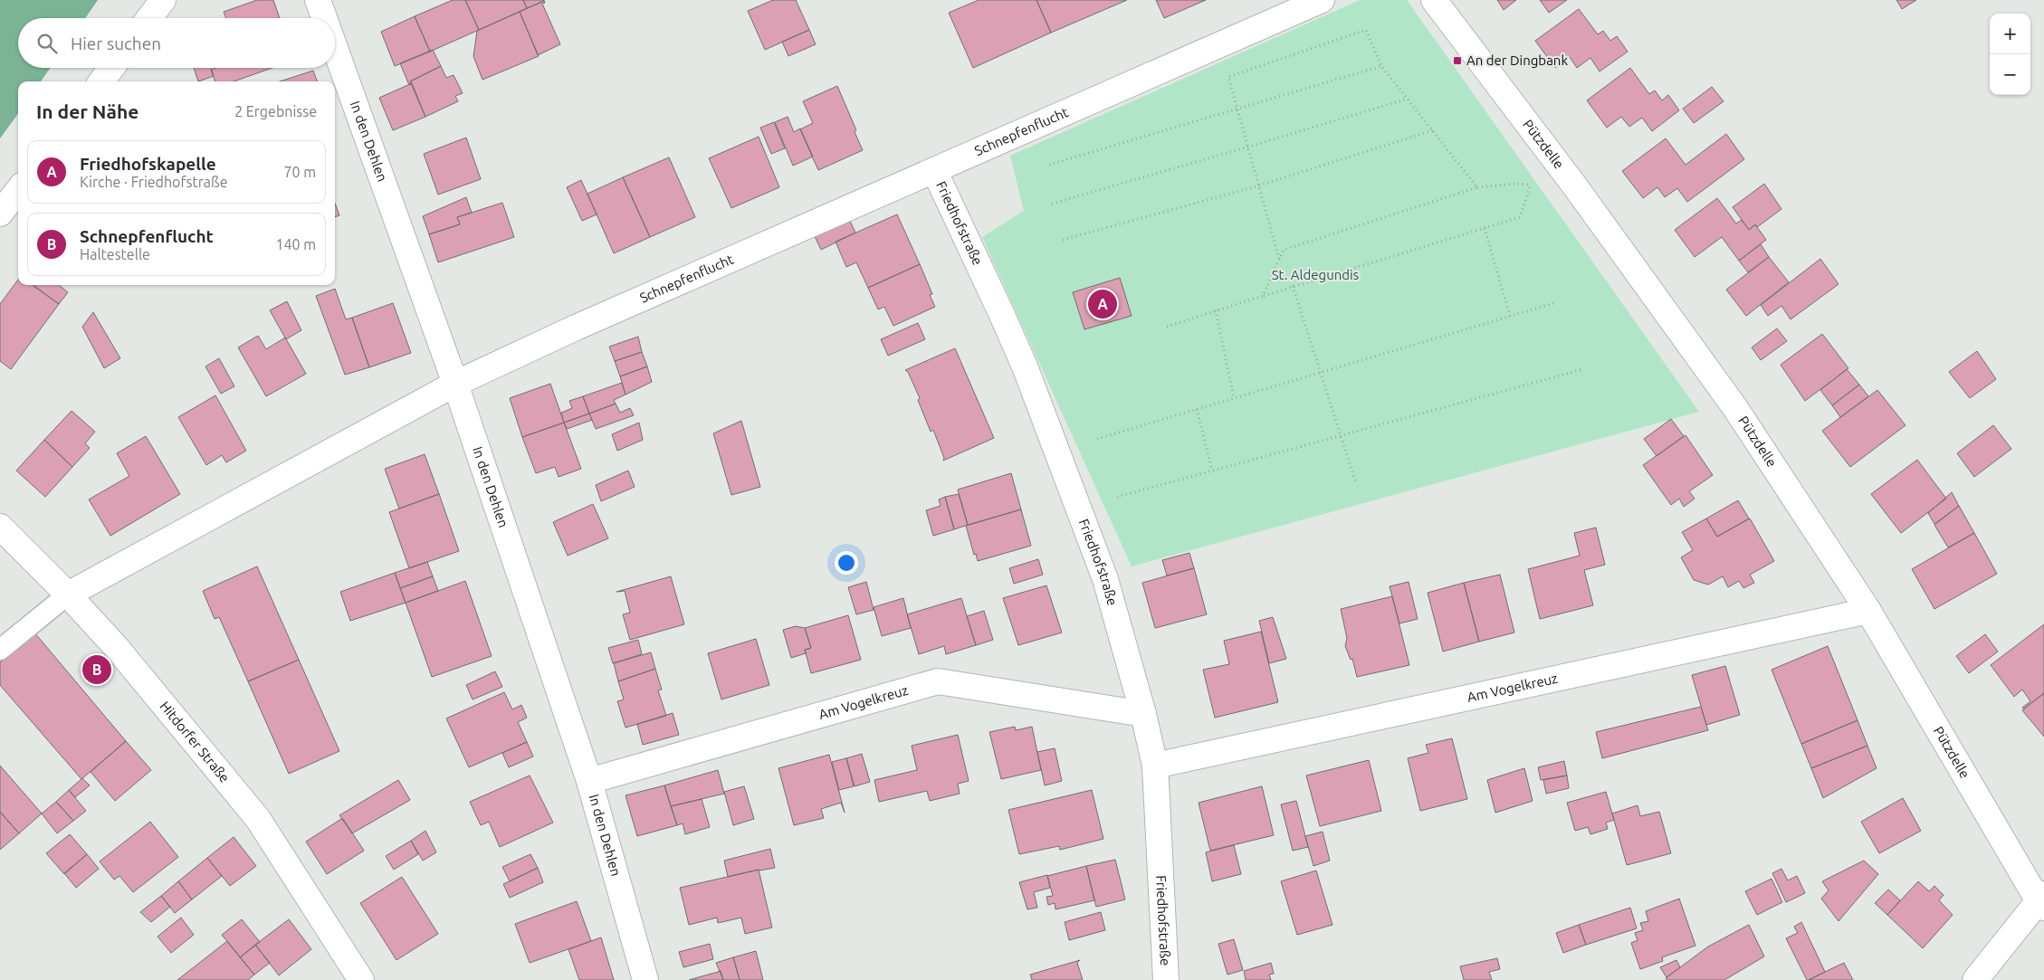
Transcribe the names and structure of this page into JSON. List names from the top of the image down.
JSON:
{
  "streets": {
    "street": [
      "Schnepfenflucht",
      "In den Dehlen",
      "Pützdelle",
      "Friedhofstraße",
      "Am Vogelkreuz",
      "Hitdorfer Straße"
    ]
  },
  "crossings": [
    ["Schnepfenflucht", "In den Dehlen"],
    ["Schnepfenflucht", "Friedhofstraße"],
    ["Schnepfenflucht", "Hitdorfer Straße"],
    ["In den Dehlen", "Am Vogelkreuz"],
    ["Pützdelle", "Am Vogelkreuz"],
    ["Friedhofstraße", "Am Vogelkreuz"]
  ],
  "parks": ["St. Aldegundis"],
  "places": {
    "transit": ["An der Dingbank"]
  },
  "page": {
    "map_buttons": ["+", "−"],
    "search": "Hier suchen",
    "heading": ["In der Nähe", "2 Ergebnisse"],
    "list": [
      {
        "mark": "A",
        "name": "Friedhofskapelle",
        "note": "Kirche · Friedhofstraße",
        "value": "70 m"
      },
      {
        "mark": "B",
        "name": "Schnepfenflucht",
        "note": "Haltestelle",
        "value": "140 m"
      }
    ],
    "pins": ["A", "B"]
  }
}
